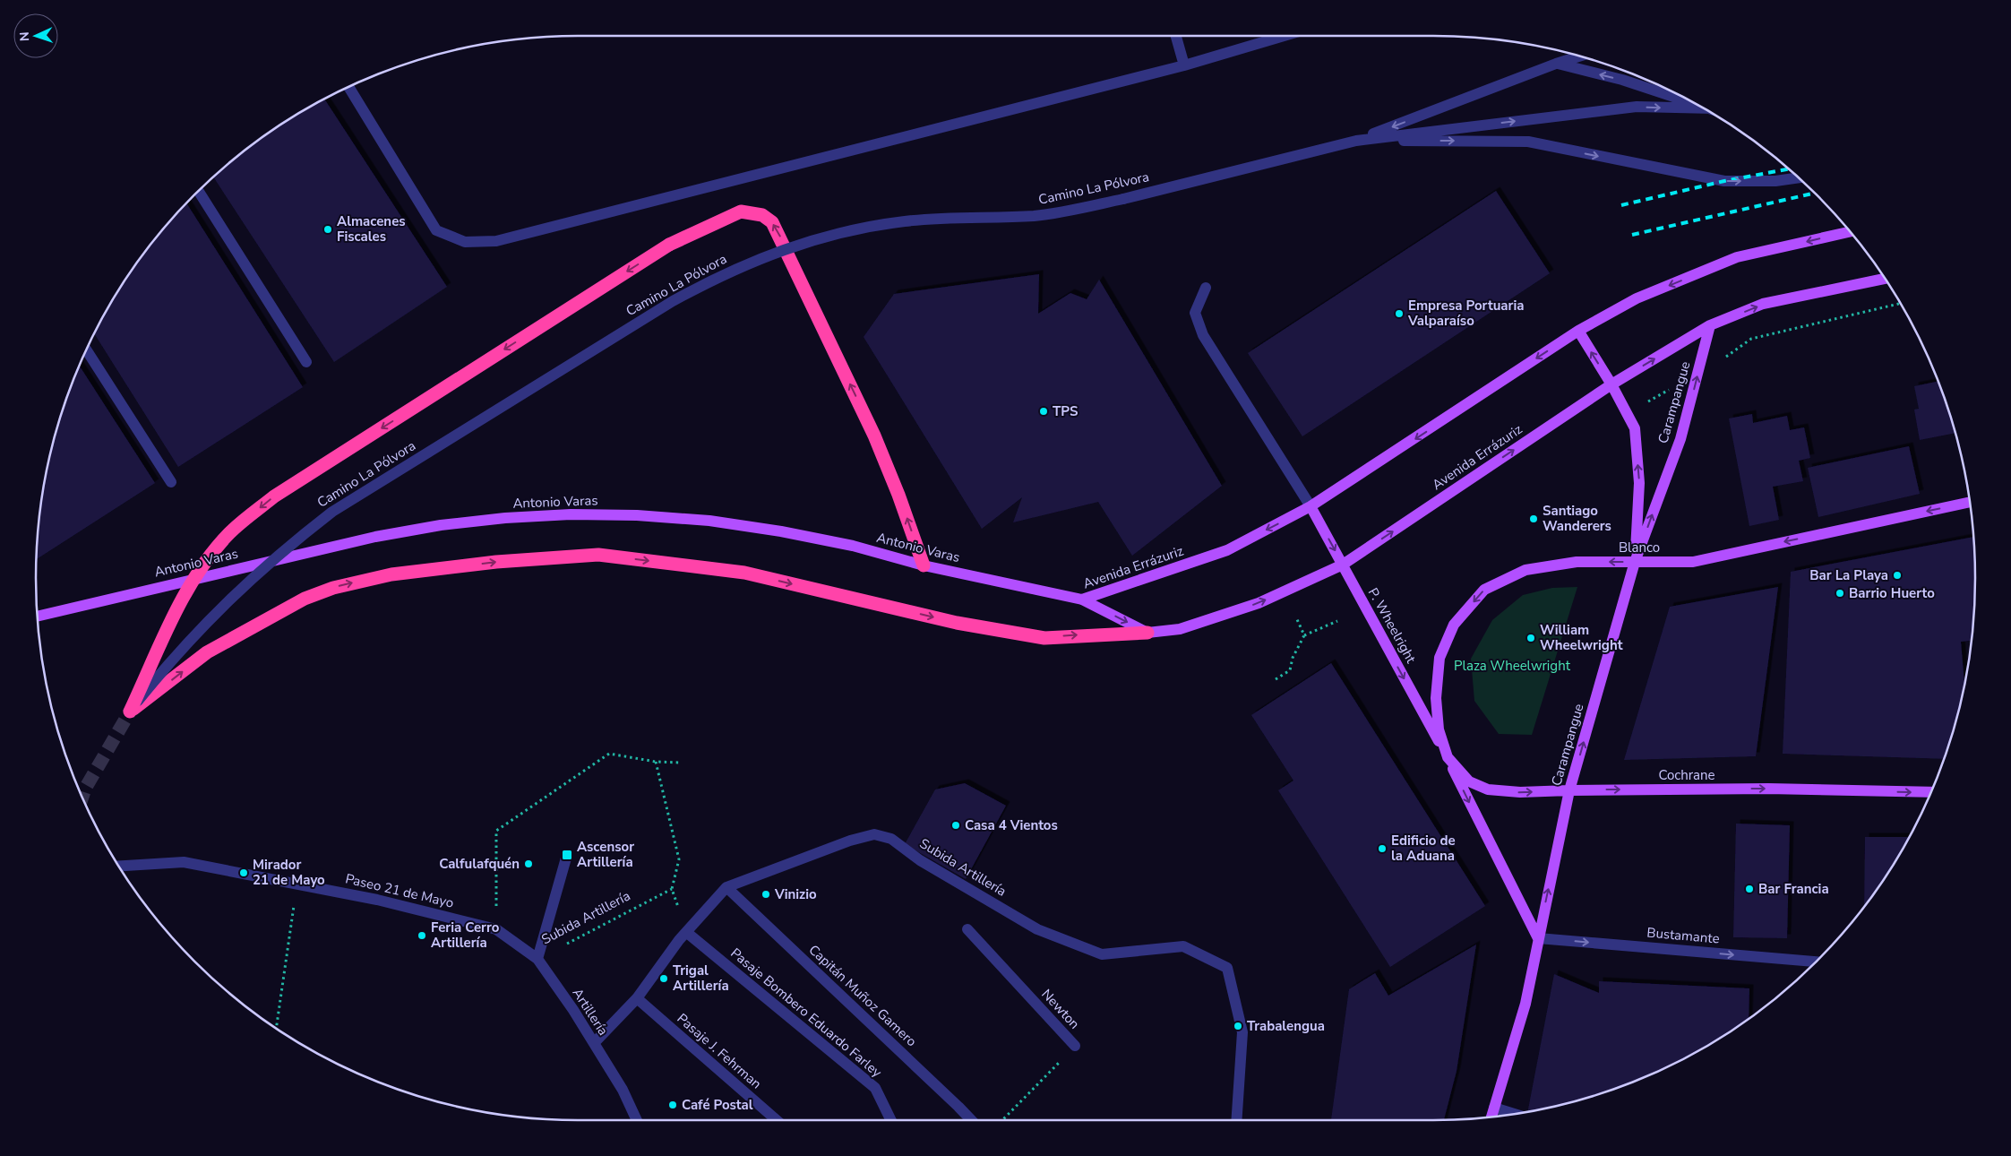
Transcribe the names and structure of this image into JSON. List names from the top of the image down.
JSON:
{
  "streets": {
    "main road": [
      "Carampangue",
      "Avenida Errázuriz",
      "Antonio Varas",
      "Blanco",
      "P. Wheelright",
      "Cochrane"
    ],
    "street": [
      "Camino La Pólvora",
      "Subida Artillería",
      "Paseo 21 de Mayo",
      "Bustamante",
      "Capitán Muñoz Gamero",
      "Newton",
      "Artillería",
      "Pasaje Bombero Eduardo Farley",
      "Pasaje J. Fehrman"
    ]
  },
  "crossings": [
    ["Carampangue", "Avenida Errázuriz"],
    ["Carampangue", "Blanco"],
    ["Carampangue", "Cochrane"],
    ["Carampangue", "Bustamante"],
    ["Avenida Errázuriz", "Antonio Varas"],
    ["Avenida Errázuriz", "P. Wheelright"],
    ["Blanco", "P. Wheelright"],
    ["Blanco", "Cochrane"],
    ["P. Wheelright", "Cochrane"],
    ["Subida Artillería", "Capitán Muñoz Gamero"],
    ["Subida Artillería", "Artillería"],
    ["Subida Artillería", "Pasaje Bombero Eduardo Farley"],
    ["Subida Artillería", "Pasaje J. Fehrman"],
    ["Paseo 21 de Mayo", "Artillería"]
  ],
  "one_way": [
    "Carampangue",
    "Blanco",
    "P. Wheelright",
    "Cochrane",
    "Bustamante"
  ],
  "parks": ["Plaza Wheelwright"],
  "places": {
    "other": [
      "Almacenes Fiscales",
      "Empresa Portuaria Valparaíso",
      "TPS",
      "Santiago Wanderers",
      "Bar La Playa",
      "Barrio Huerto",
      "William Wheelwright",
      "Casa 4 Vientos",
      "Edificio de la Aduana",
      "Calfulafquén",
      "Mirador 21 de Mayo",
      "Bar Francia",
      "Vinizio",
      "Feria Cerro Artillería",
      "Trigal Artillería",
      "Trabalengua",
      "Café Postal"
    ],
    "transit": ["Ascensor Artillería"]
  },
  "north": "left"
}
